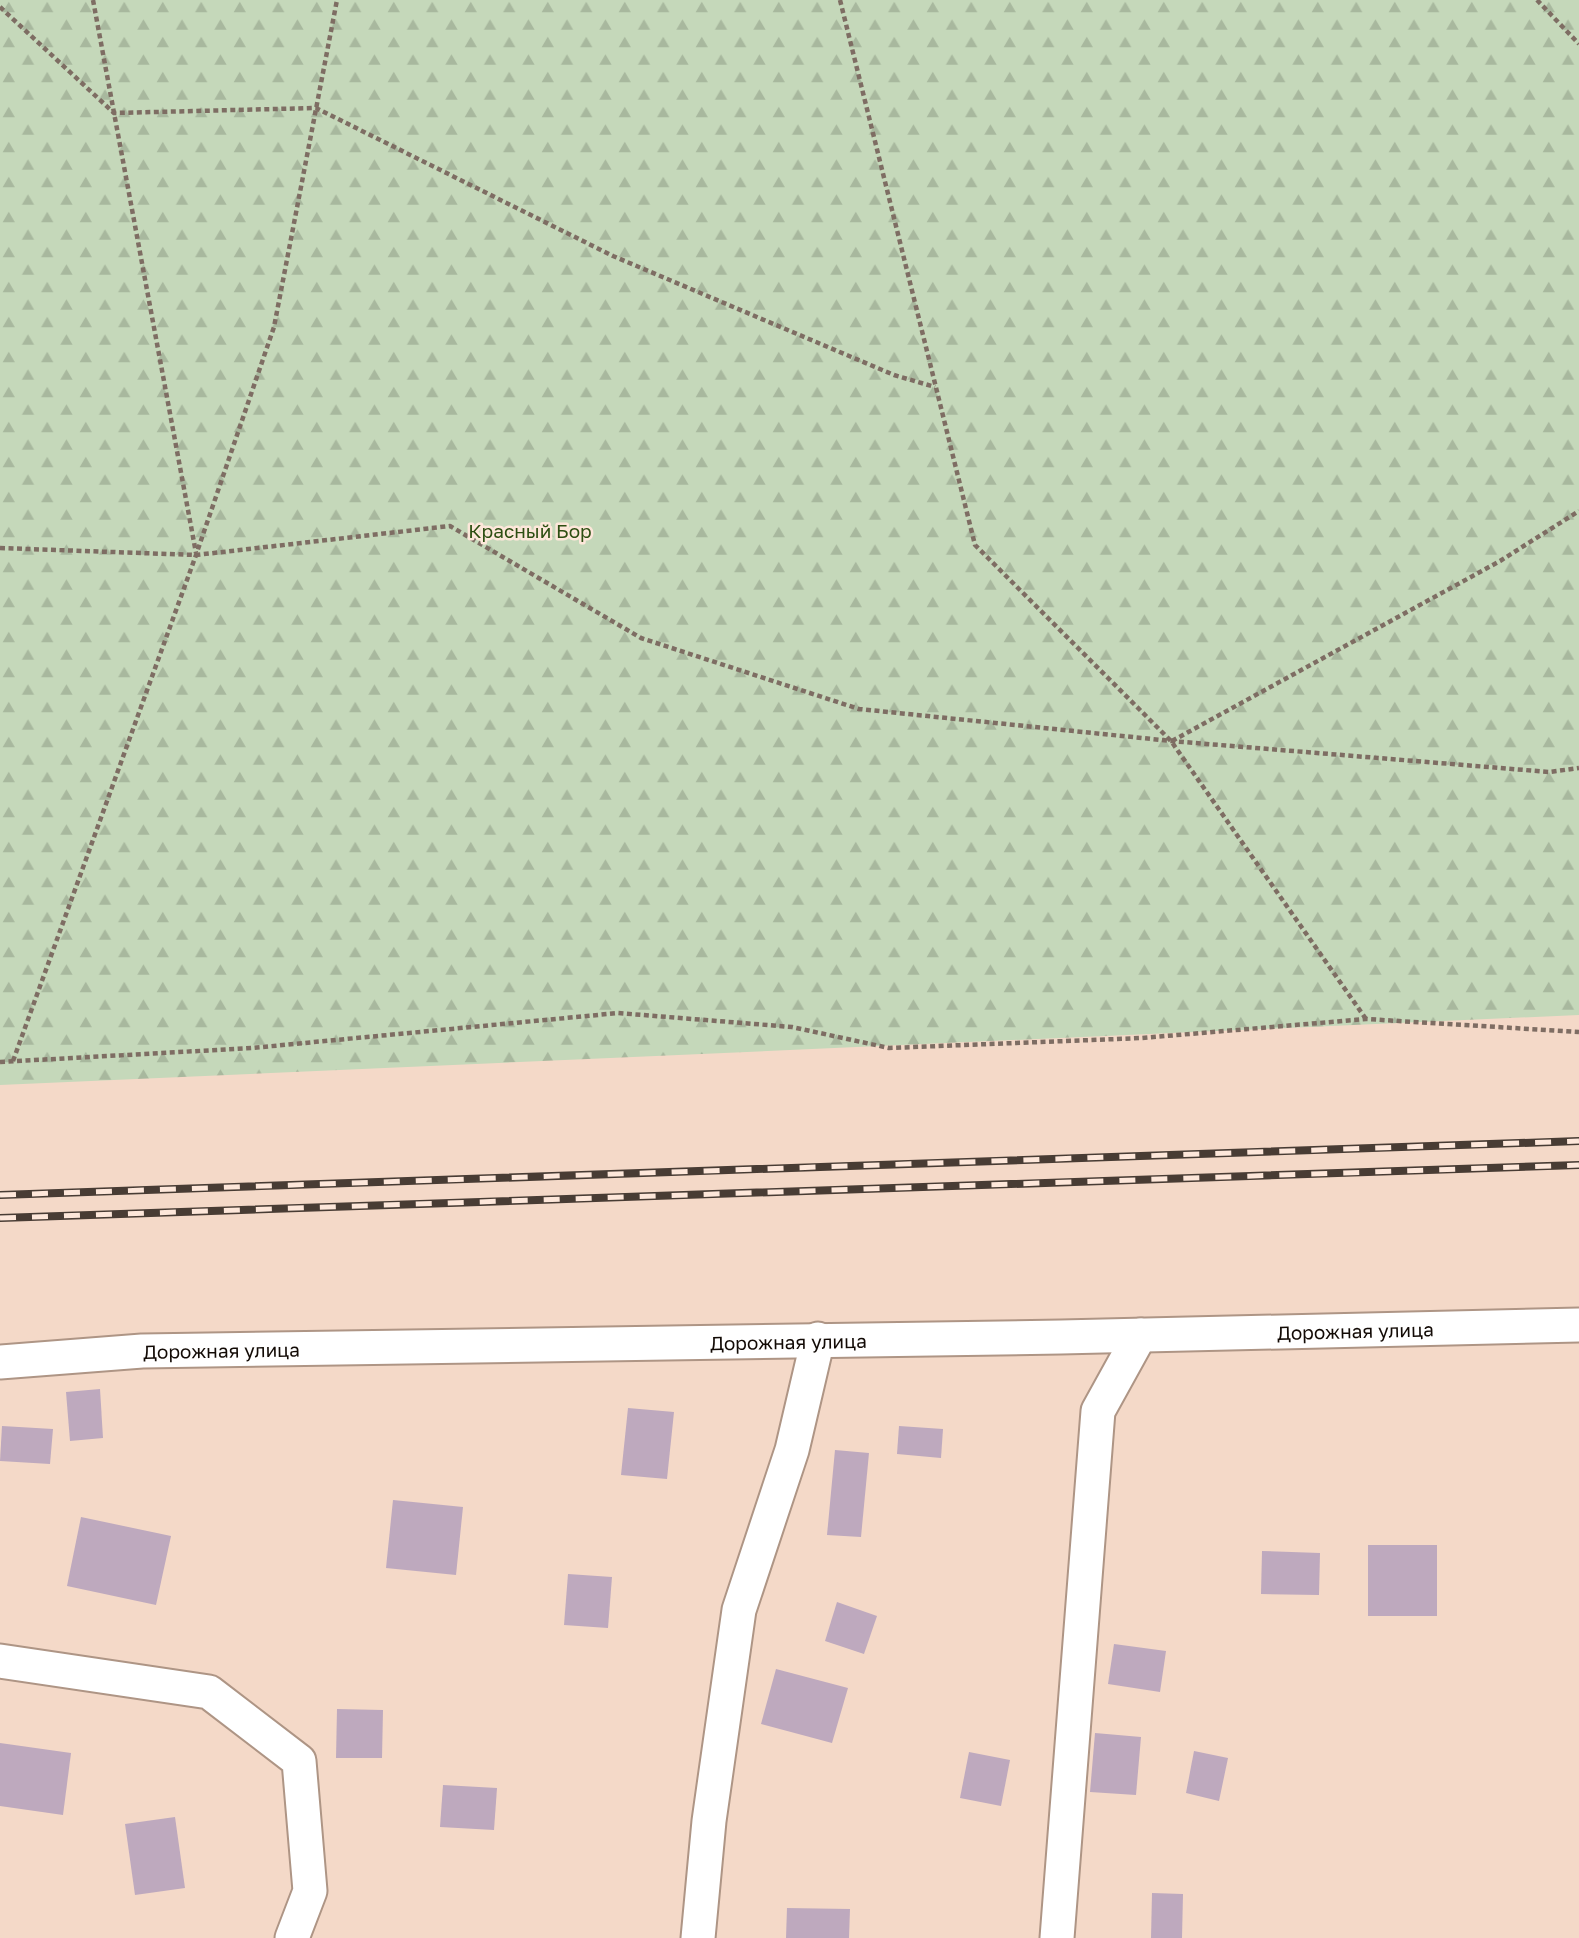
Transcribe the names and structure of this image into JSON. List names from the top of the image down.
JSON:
{
  "streets": {
    "street": ["Дорожная улица"]
  },
  "parks": ["Красный Бор"]
}
